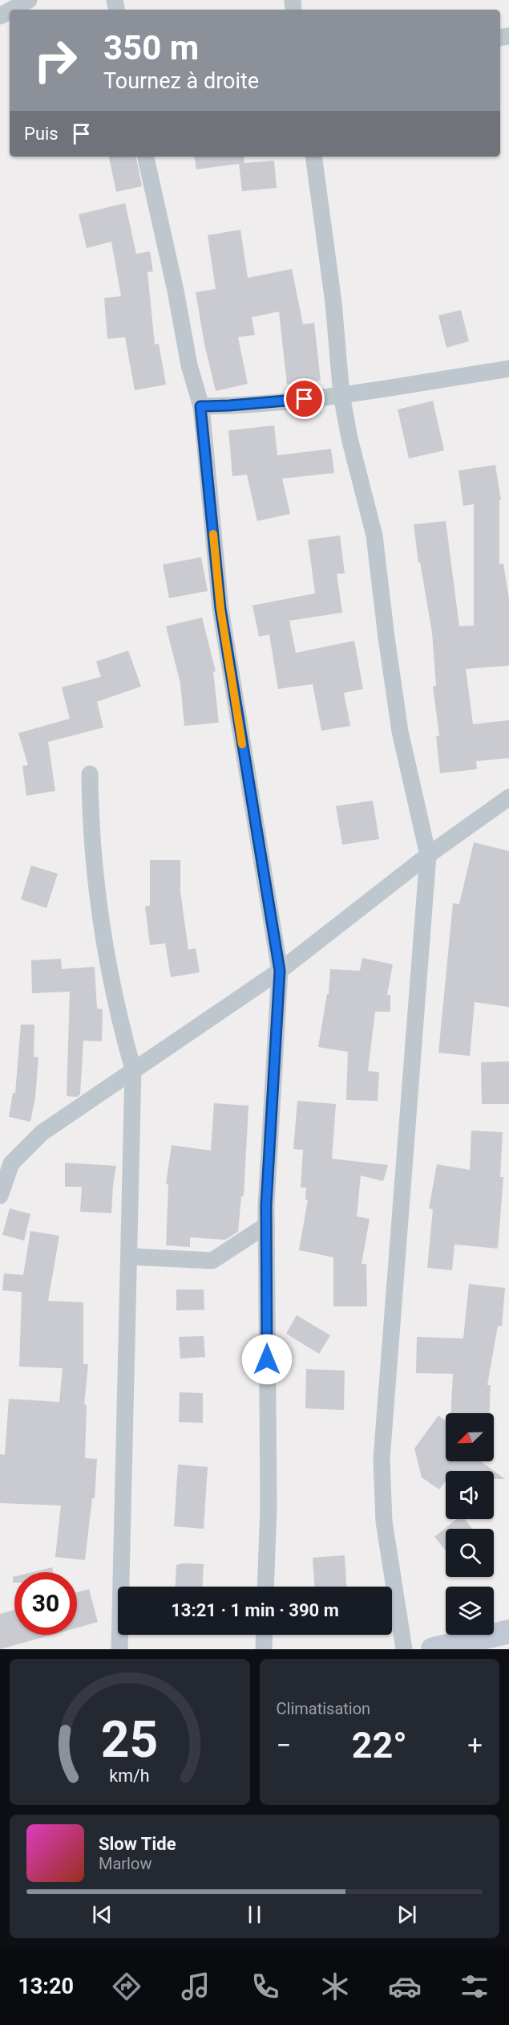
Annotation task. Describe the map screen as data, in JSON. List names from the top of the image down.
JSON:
{
  "north": "bottom left",
  "page": {
    "turn": ["350 m", "Tournez à droite"],
    "then": "Puis",
    "limit": "30",
    "trip": "13:21 · 1 min · 390 m",
    "tile": "Climatisation",
    "heat": ["−", "22°", "+"],
    "song": ["Slow Tide", "Marlow"],
    "tabs": "13:20",
    "gauge": ["25", "km/h"]
  }
}
